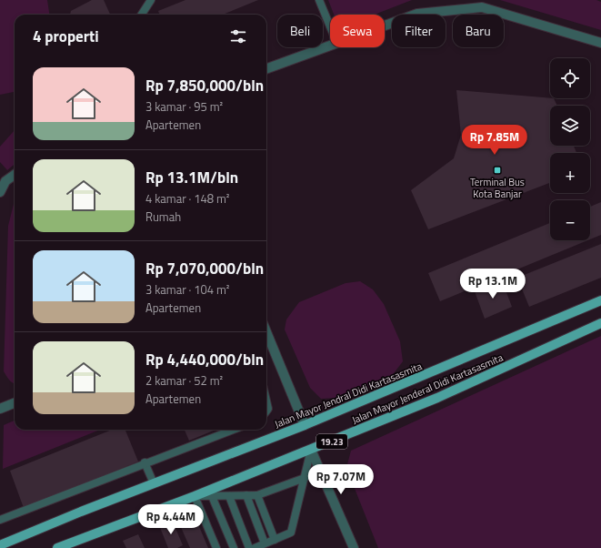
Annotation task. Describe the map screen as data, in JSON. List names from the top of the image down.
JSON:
{
  "streets": {
    "main road": ["Jalan Mayor Jenderal Didi Kartasasmita", "Jalan Mayor Jendral Didi Kartasasmita", "19.23"]
  },
  "places": {
    "transit": ["Terminal Bus Kota Banjar"]
  },
  "page": {
    "chip": [
      "Beli",
      "Sewa",
      "Filter",
      "Baru"
    ],
    "heading": "4 properti",
    "map_buttons": ["+", "−"],
    "list": [
      {
        "name": "Rp 7,850,000/bln",
        "note": "3 kamar · 95 m² · Apartemen"
      },
      {
        "name": "Rp 13.1M/bln",
        "note": "4 kamar · 148 m² · Rumah"
      },
      {
        "name": "Rp 7,070,000/bln",
        "note": "3 kamar · 104 m² · Apartemen"
      },
      {
        "name": "Rp 4,440,000/bln",
        "note": "2 kamar · 52 m² · Apartemen"
      }
    ],
    "price": [
      "Rp 7.85M",
      "Rp 13.1M",
      "Rp 7.07M",
      "Rp 4.44M"
    ]
  }
}
